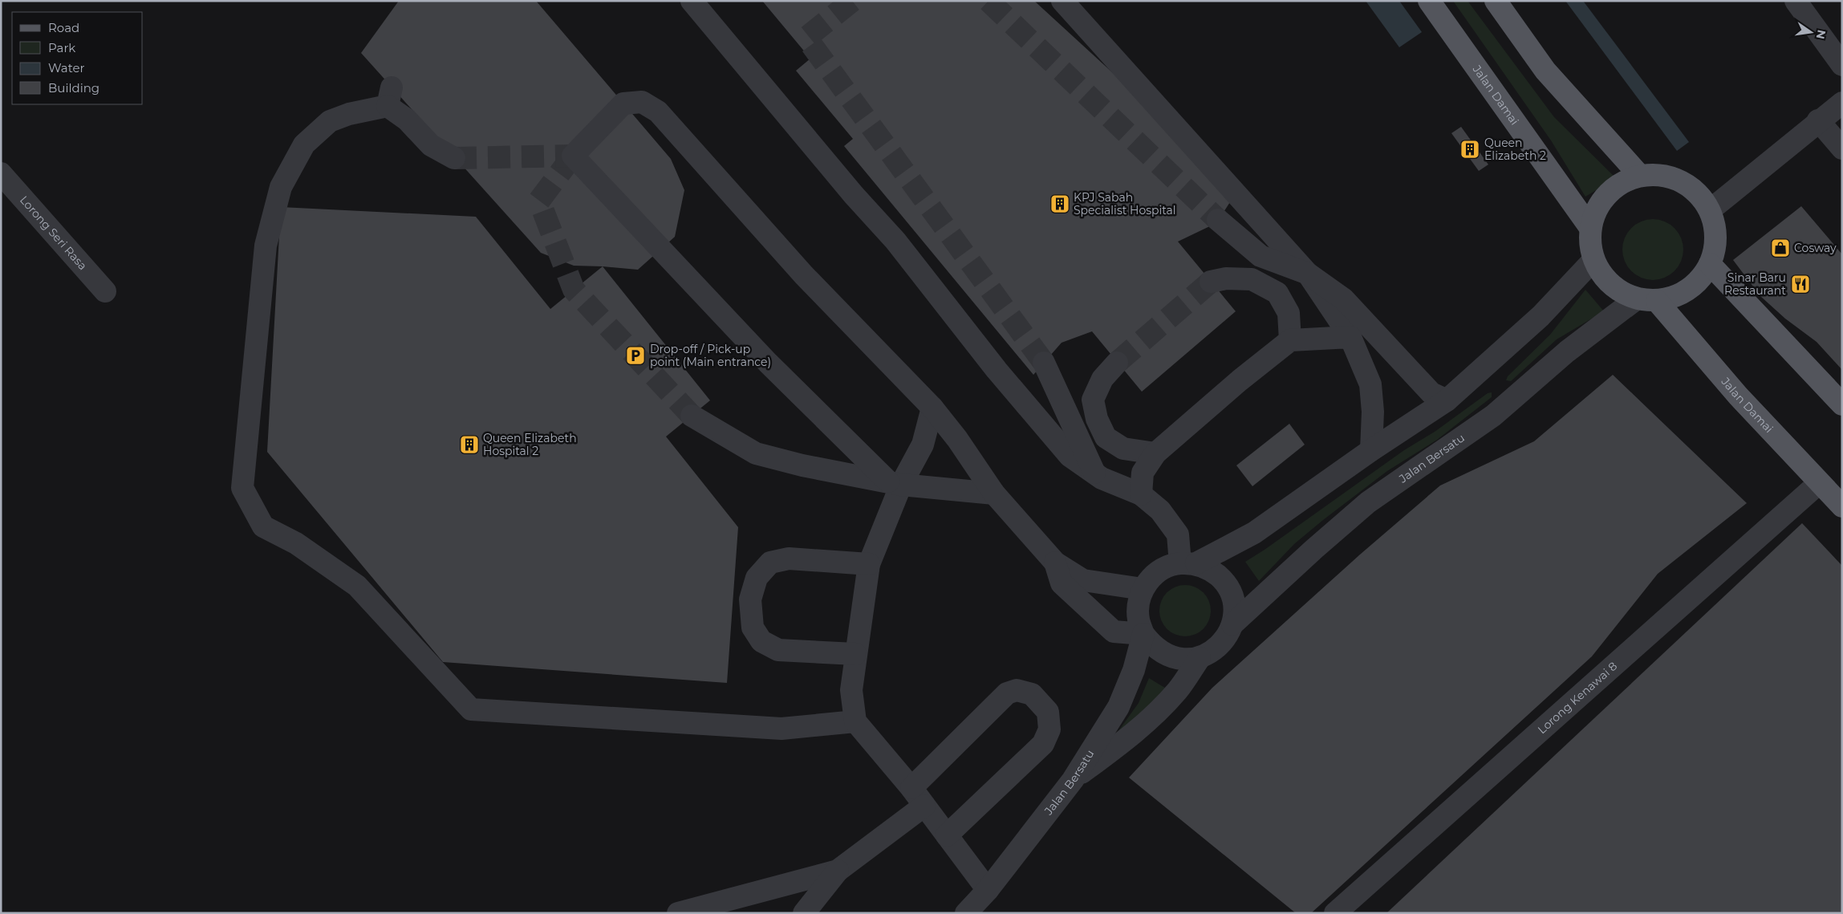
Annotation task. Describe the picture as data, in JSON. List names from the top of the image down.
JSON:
{
  "streets": {
    "main road": ["Jalan Damai"],
    "street": ["Lorong Seri Rasa", "Jalan Bersatu", "Lorong Kenawai 8"]
  },
  "crossings": [
    ["Jalan Damai", "Jalan Bersatu"],
    ["Jalan Damai", "Lorong Kenawai 8"]
  ],
  "places": {
    "building": ["Queen Elizabeth 2", "KPJ Sabah Specialist Hospital", "Queen Elizabeth Hospital 2"],
    "shop": ["Cosway"],
    "restaurant": ["Sinar Baru Restaurant"],
    "parking": ["Drop-off / Pick-up point (Main entrance)"]
  },
  "legend": [
    "Road",
    "Park",
    "Water",
    "Building"
  ],
  "north": "right"
}
